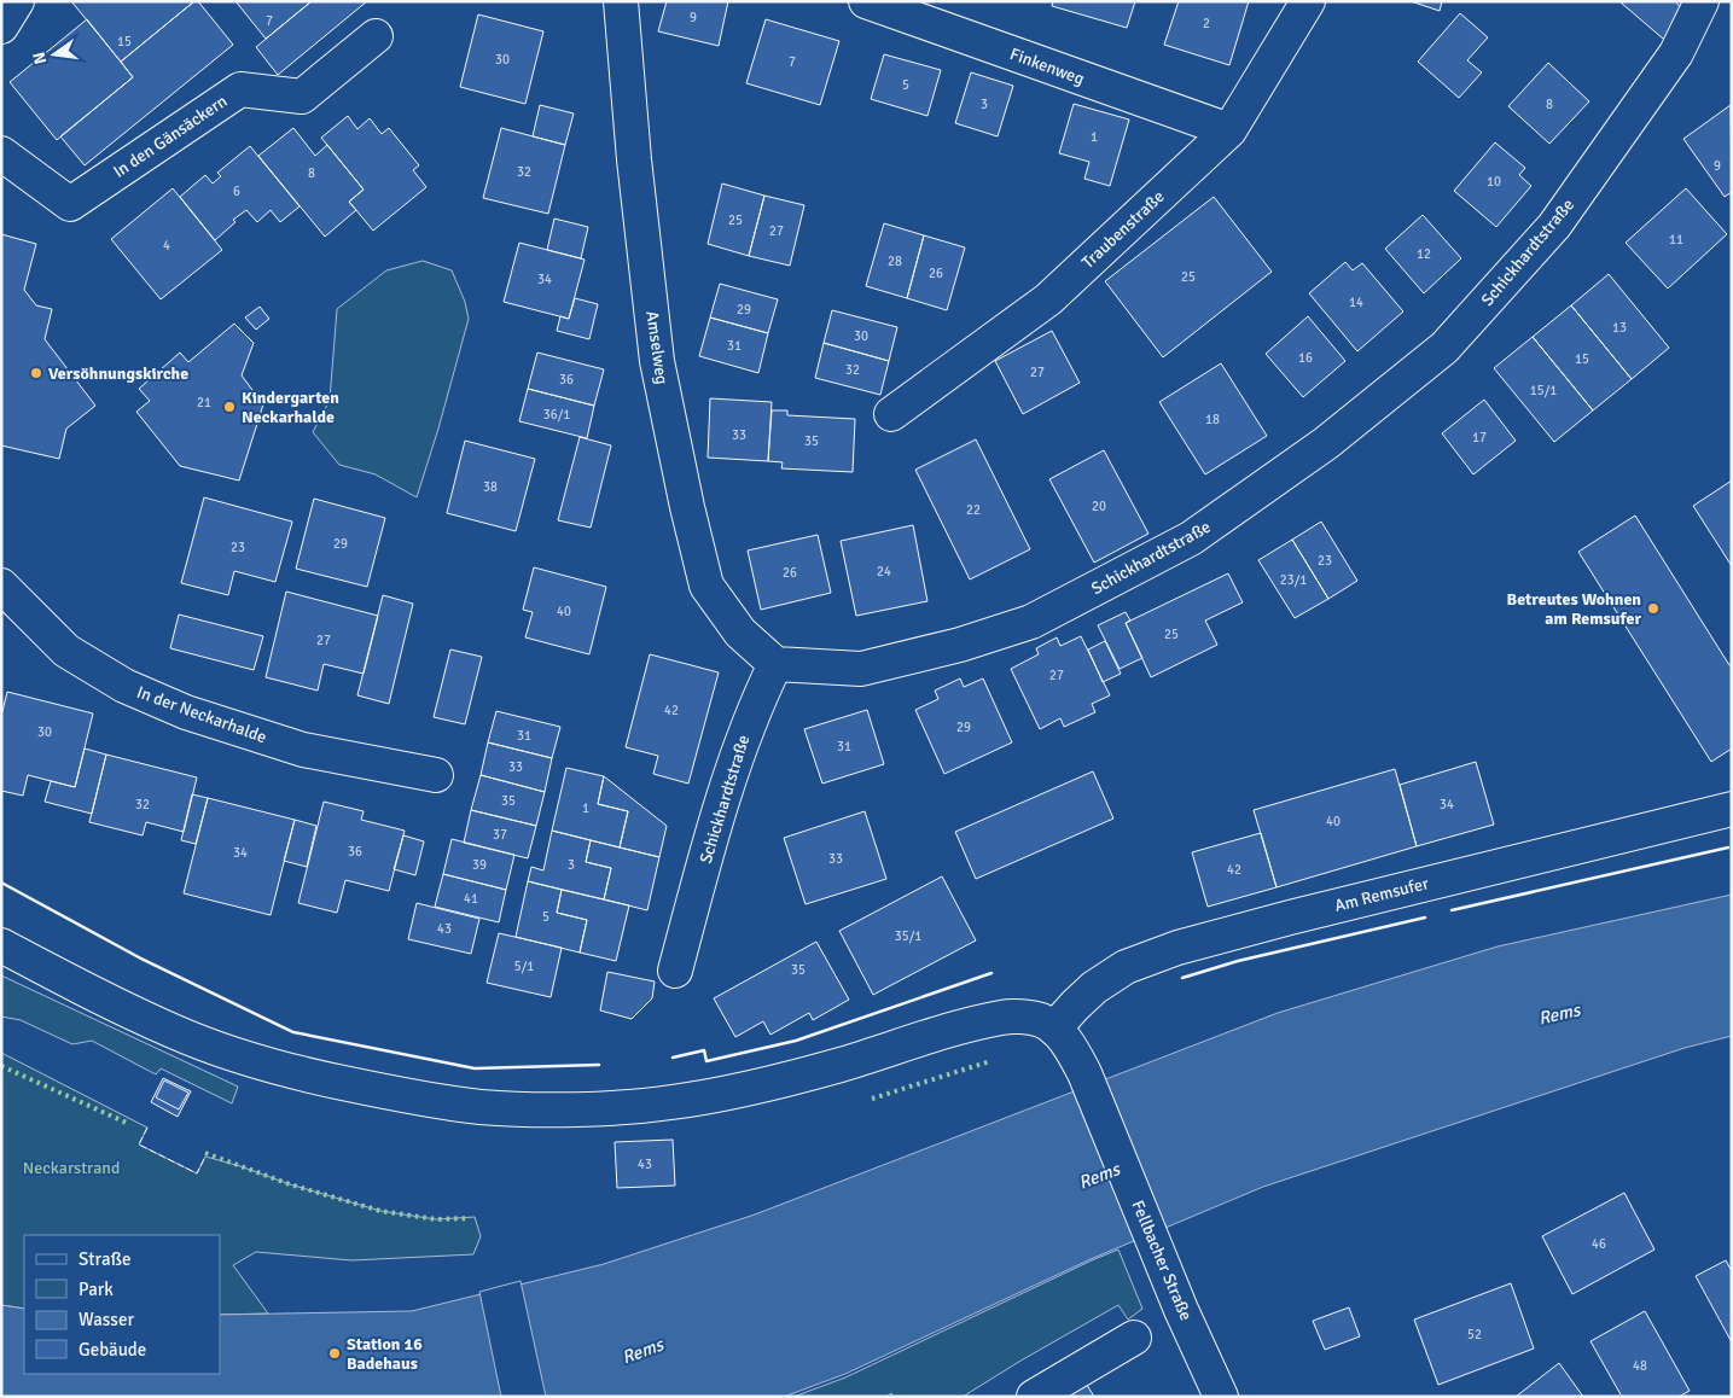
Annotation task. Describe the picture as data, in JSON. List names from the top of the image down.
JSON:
{
  "streets": {
    "street": [
      "Finkenweg",
      "In den Gänsäckern",
      "Traubenstraße",
      "Schickhardtstraße",
      "Amselweg",
      "In der Neckarhalde",
      "Am Remsufer",
      "Fellbacher Straße"
    ]
  },
  "crossings": [
    ["Finkenweg", "Traubenstraße"],
    ["Schickhardtstraße", "Amselweg"],
    ["Am Remsufer", "Fellbacher Straße"]
  ],
  "water": ["Rems"],
  "parks": ["Neckarstrand"],
  "places": [
    "Versöhnungskirche",
    "Kindergarten Neckarhalde",
    "Betreutes Wohnen am Remsufer",
    "Station 16 Badehaus"
  ],
  "house_numbers": [
    "9",
    "7",
    "2",
    "15",
    "30",
    "7",
    "5",
    "3",
    "8",
    "1",
    "9",
    "32",
    "8",
    "10",
    "6",
    "25",
    "27",
    "11",
    "4",
    "12",
    "28",
    "26",
    "25",
    "34",
    "14",
    "29",
    "13",
    "30",
    "31",
    "16",
    "15",
    "32",
    "27",
    "36",
    "15/1",
    "21",
    "36/1",
    "18",
    "33",
    "17",
    "35",
    "38",
    "20",
    "22",
    "29",
    "23",
    "23",
    "24",
    "26",
    "23/1",
    "40",
    "25",
    "27",
    "27",
    "42",
    "29",
    "30",
    "31",
    "31",
    "33",
    "35",
    "32",
    "34",
    "1",
    "40",
    "37",
    "36",
    "34",
    "33",
    "39",
    "3",
    "42",
    "41",
    "5",
    "43",
    "35/1",
    "5/1",
    "35",
    "43",
    "46",
    "52",
    "48"
  ],
  "legend": [
    "Straße",
    "Park",
    "Wasser",
    "Gebäude"
  ],
  "north": "left"
}
